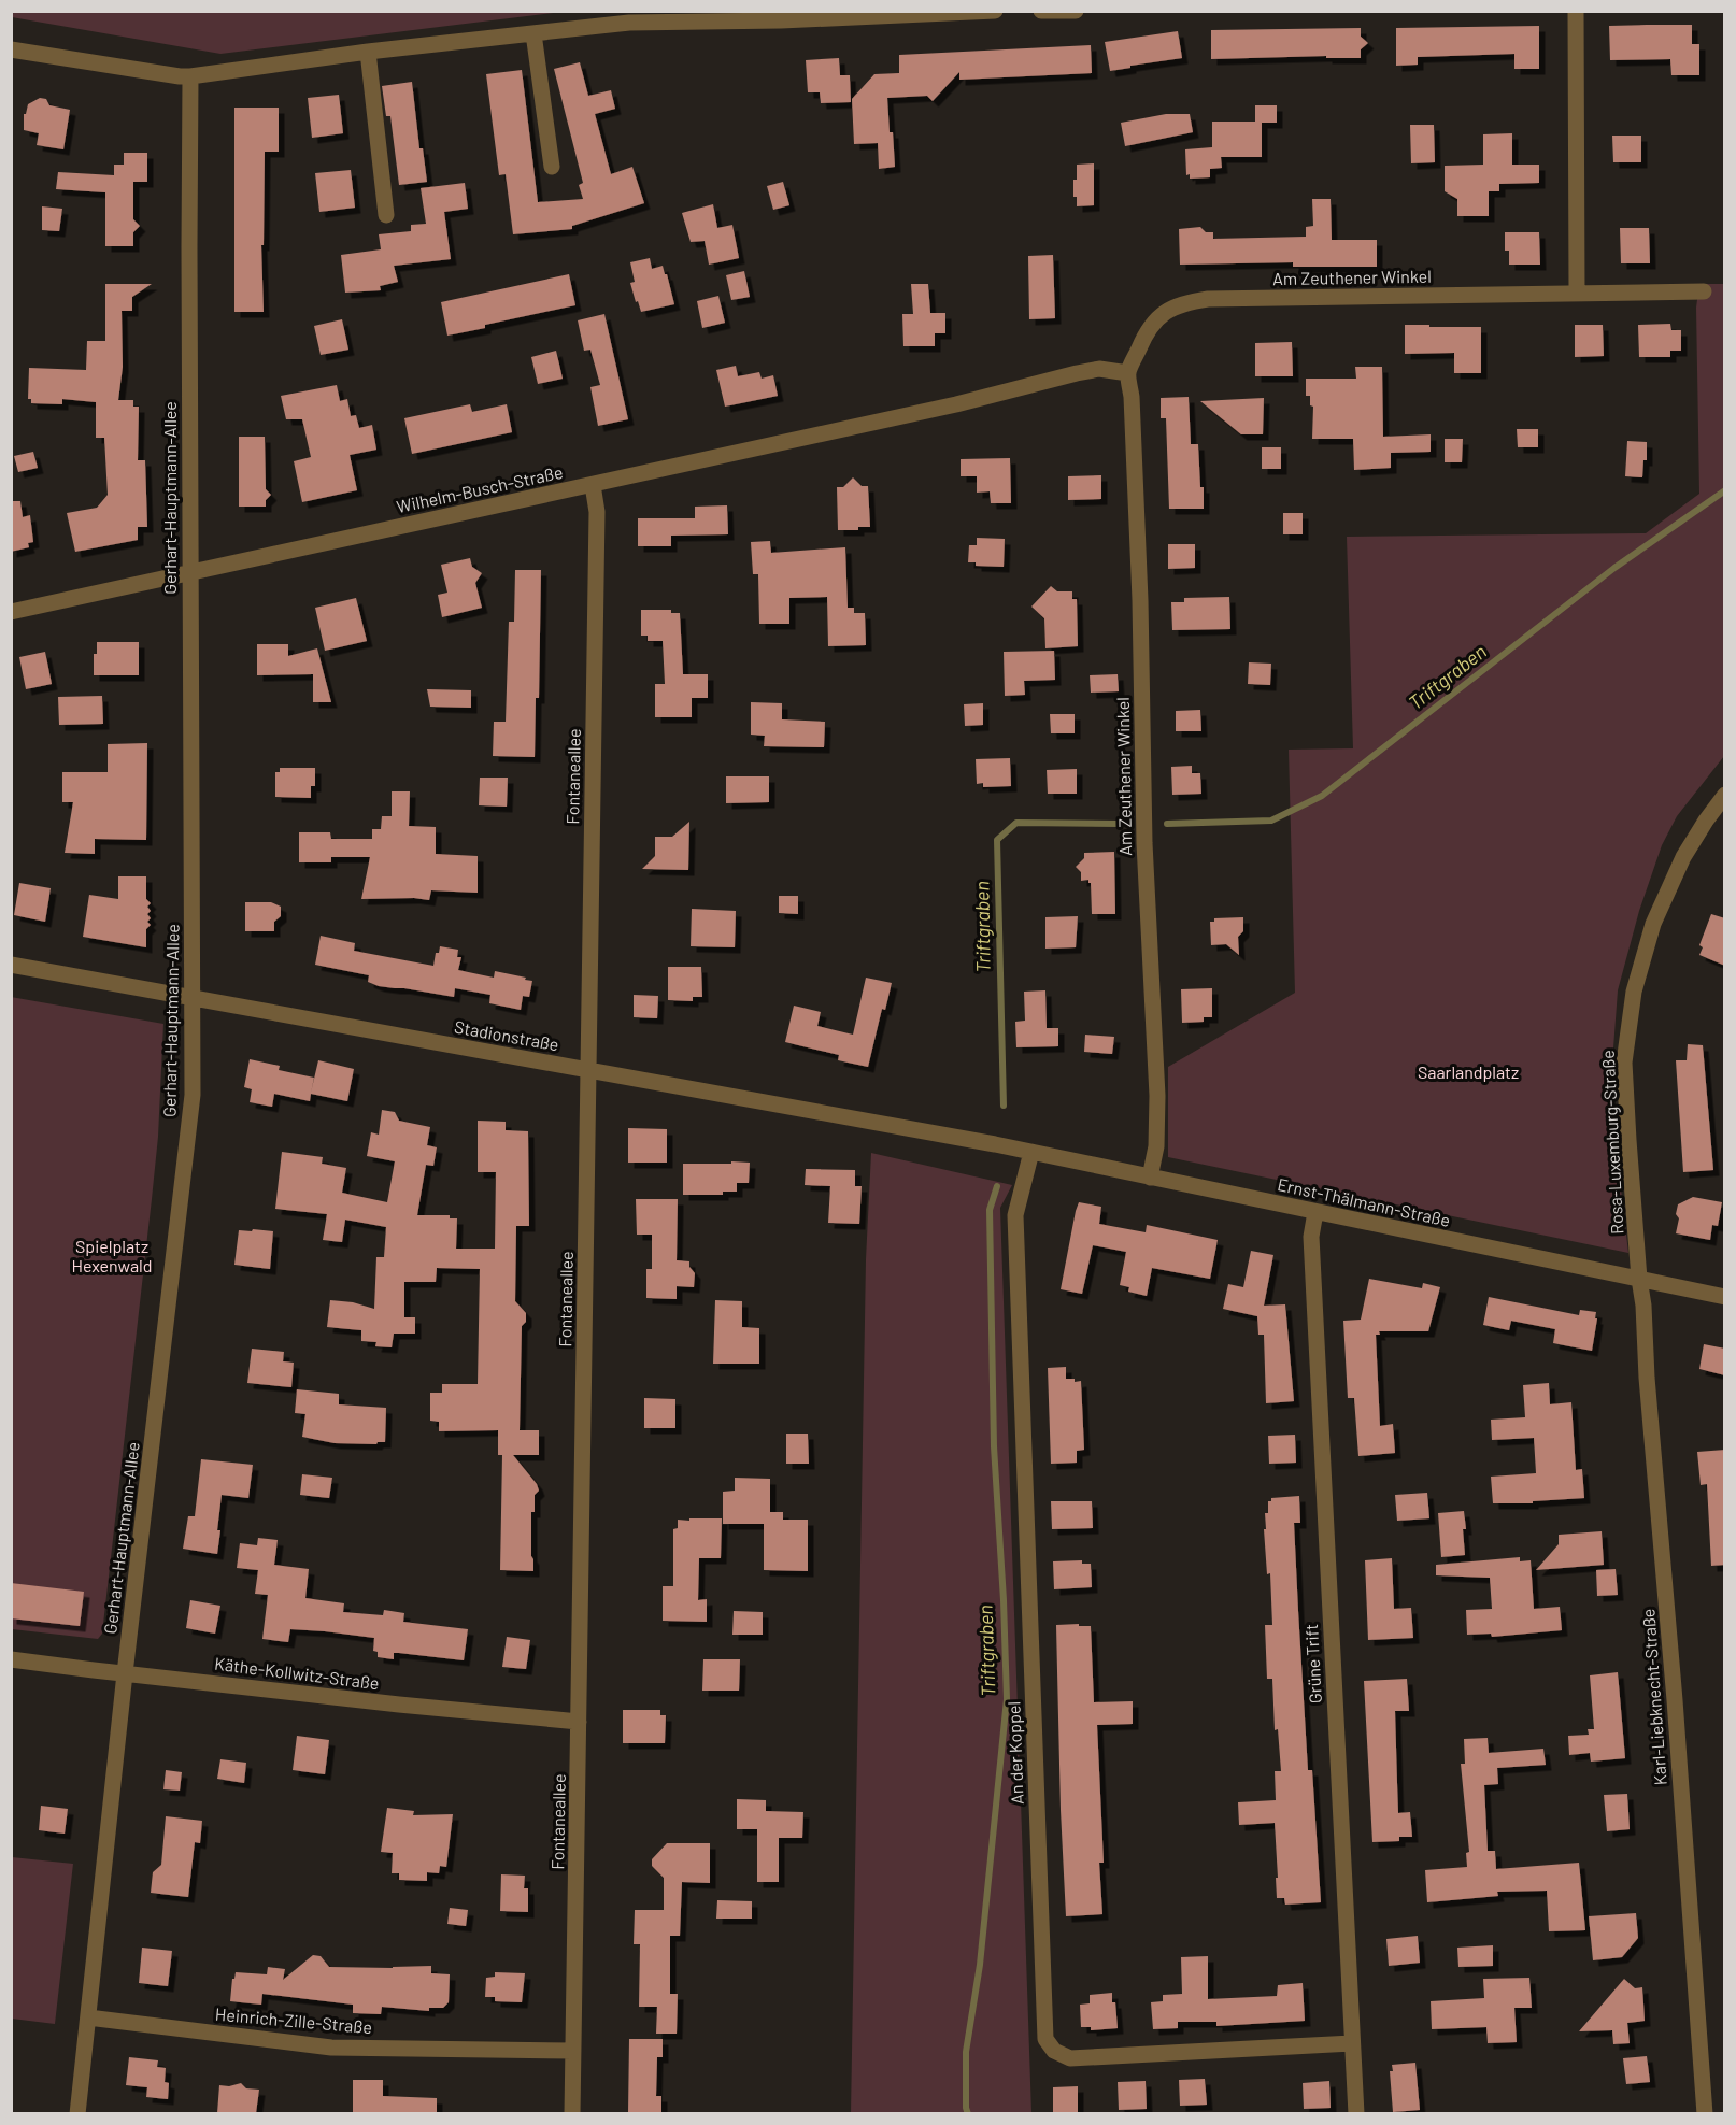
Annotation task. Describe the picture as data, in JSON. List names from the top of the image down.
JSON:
{
  "streets": {
    "street": [
      "Am Zeuthener Winkel",
      "Wilhelm-Busch-Straße",
      "Gerhart-Hauptmann-Allee",
      "Fontaneallee",
      "Stadionstraße",
      "Rosa-Luxemburg-Straße",
      "Ernst-Thälmann-Straße",
      "Grüne Trift",
      "Käthe-Kollwitz-Straße",
      "Karl-Liebknecht-Straße",
      "An der Koppel",
      "Heinrich-Zille-Straße"
    ]
  },
  "crossings": [
    ["Am Zeuthener Winkel", "Wilhelm-Busch-Straße"],
    ["Am Zeuthener Winkel", "Ernst-Thälmann-Straße"],
    ["Wilhelm-Busch-Straße", "Gerhart-Hauptmann-Allee"],
    ["Wilhelm-Busch-Straße", "Fontaneallee"],
    ["Gerhart-Hauptmann-Allee", "Stadionstraße"],
    ["Gerhart-Hauptmann-Allee", "Käthe-Kollwitz-Straße"],
    ["Gerhart-Hauptmann-Allee", "Heinrich-Zille-Straße"],
    ["Fontaneallee", "Stadionstraße"],
    ["Fontaneallee", "Käthe-Kollwitz-Straße"],
    ["Fontaneallee", "Heinrich-Zille-Straße"],
    ["Stadionstraße", "Ernst-Thälmann-Straße"],
    ["Rosa-Luxemburg-Straße", "Ernst-Thälmann-Straße"],
    ["Rosa-Luxemburg-Straße", "Karl-Liebknecht-Straße"],
    ["Ernst-Thälmann-Straße", "Grüne Trift"],
    ["Ernst-Thälmann-Straße", "Karl-Liebknecht-Straße"],
    ["Ernst-Thälmann-Straße", "An der Koppel"],
    ["Grüne Trift", "An der Koppel"]
  ],
  "water": ["Triftgraben"],
  "parks": ["Saarlandplatz", "Spielplatz Hexenwald"]
}
